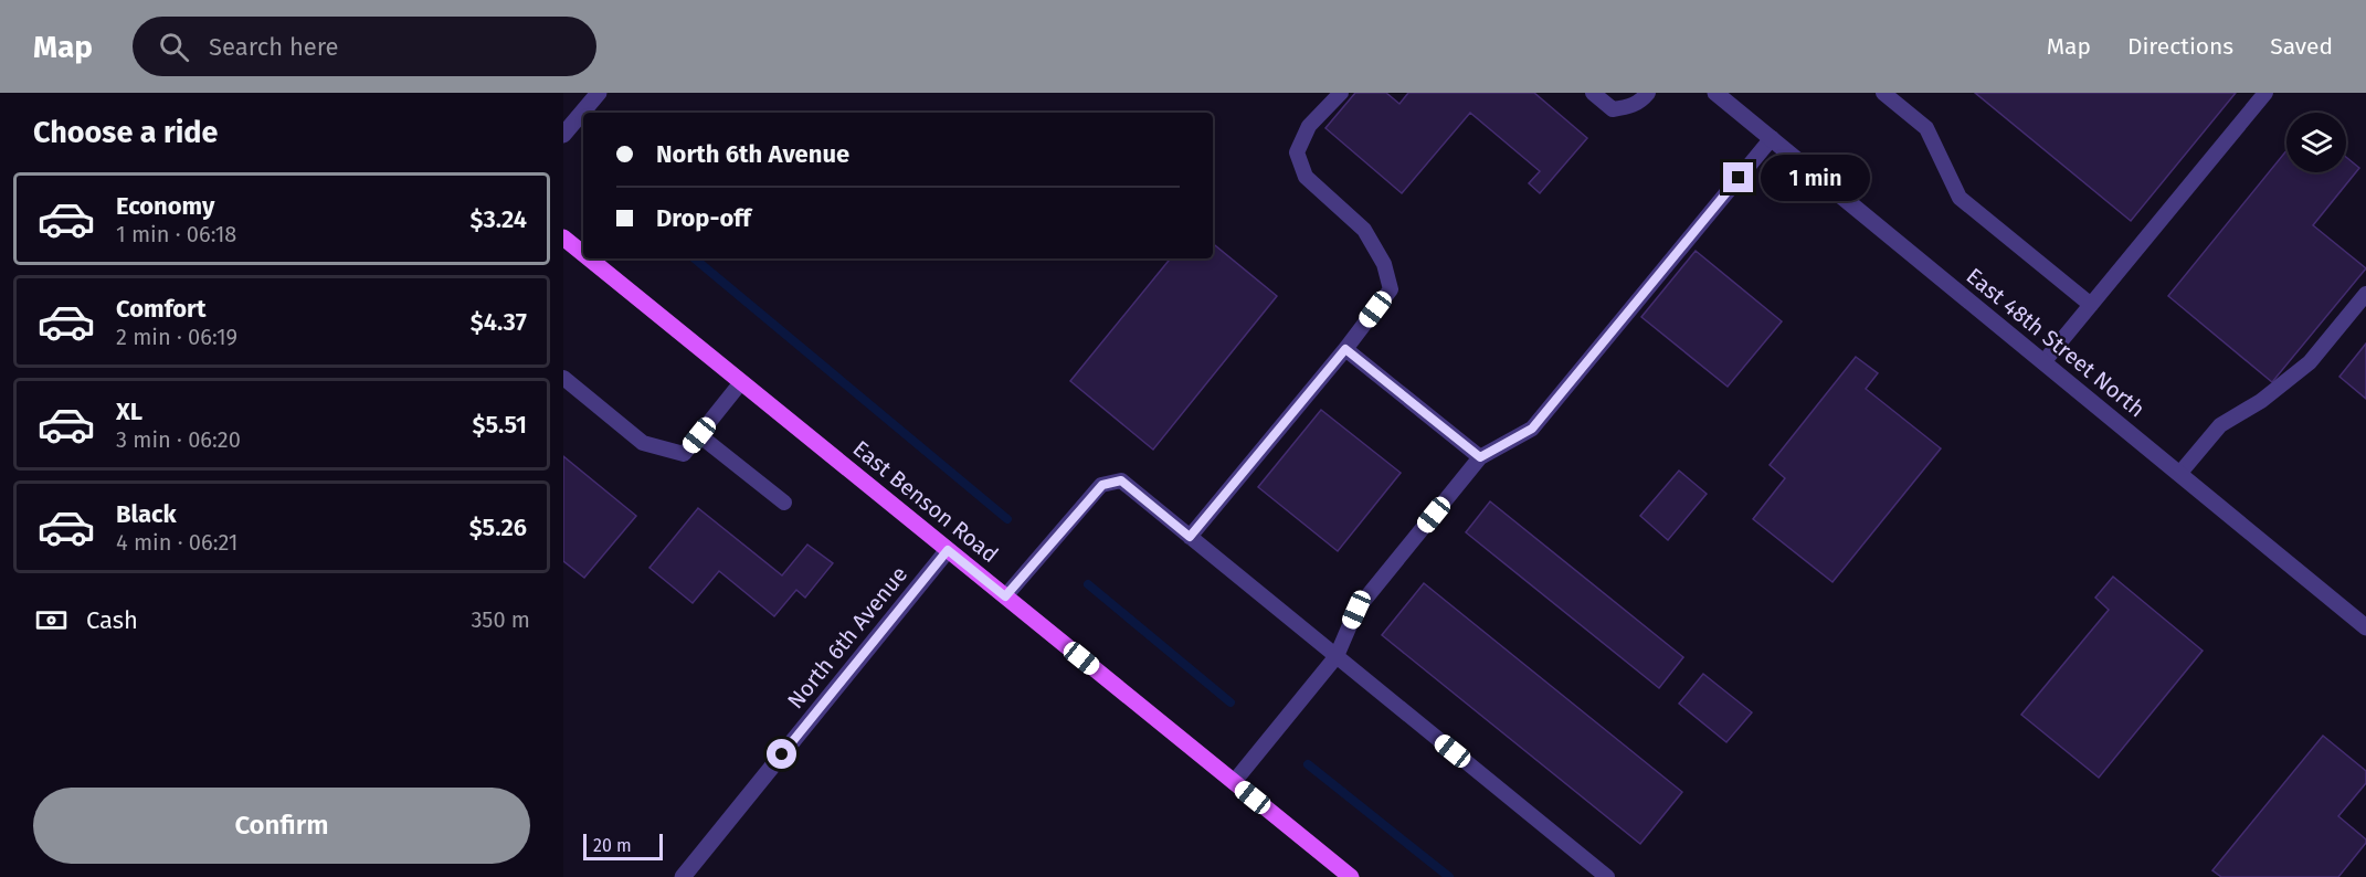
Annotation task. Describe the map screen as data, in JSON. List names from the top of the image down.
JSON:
{
  "streets": {
    "main road": ["East Benson Road"],
    "street": ["East 48th Street North", "North 6th Avenue"]
  },
  "crossings": [
    ["East Benson Road", "North 6th Avenue"]
  ],
  "scale_bar": "20 m",
  "page": {
    "header": "Map",
    "search": "Search here",
    "nav": ["Map", "Directions", "Saved"],
    "heading": "Choose a ride",
    "banner": ["North 6th Avenue", "Drop-off"],
    "bubble": "1 min",
    "list": [
      {
        "name": "Economy",
        "note": "1 min · 06:18",
        "value": "$3.24"
      },
      {
        "name": "Comfort",
        "note": "2 min · 06:19",
        "value": "$4.37"
      },
      {
        "name": "XL",
        "note": "3 min · 06:20",
        "value": "$5.51"
      },
      {
        "name": "Black",
        "note": "4 min · 06:21",
        "value": "$5.26"
      }
    ],
    "pay": ["Cash", "350 m"],
    "buttons": "Confirm",
    "scale": "20 m"
  }
}
